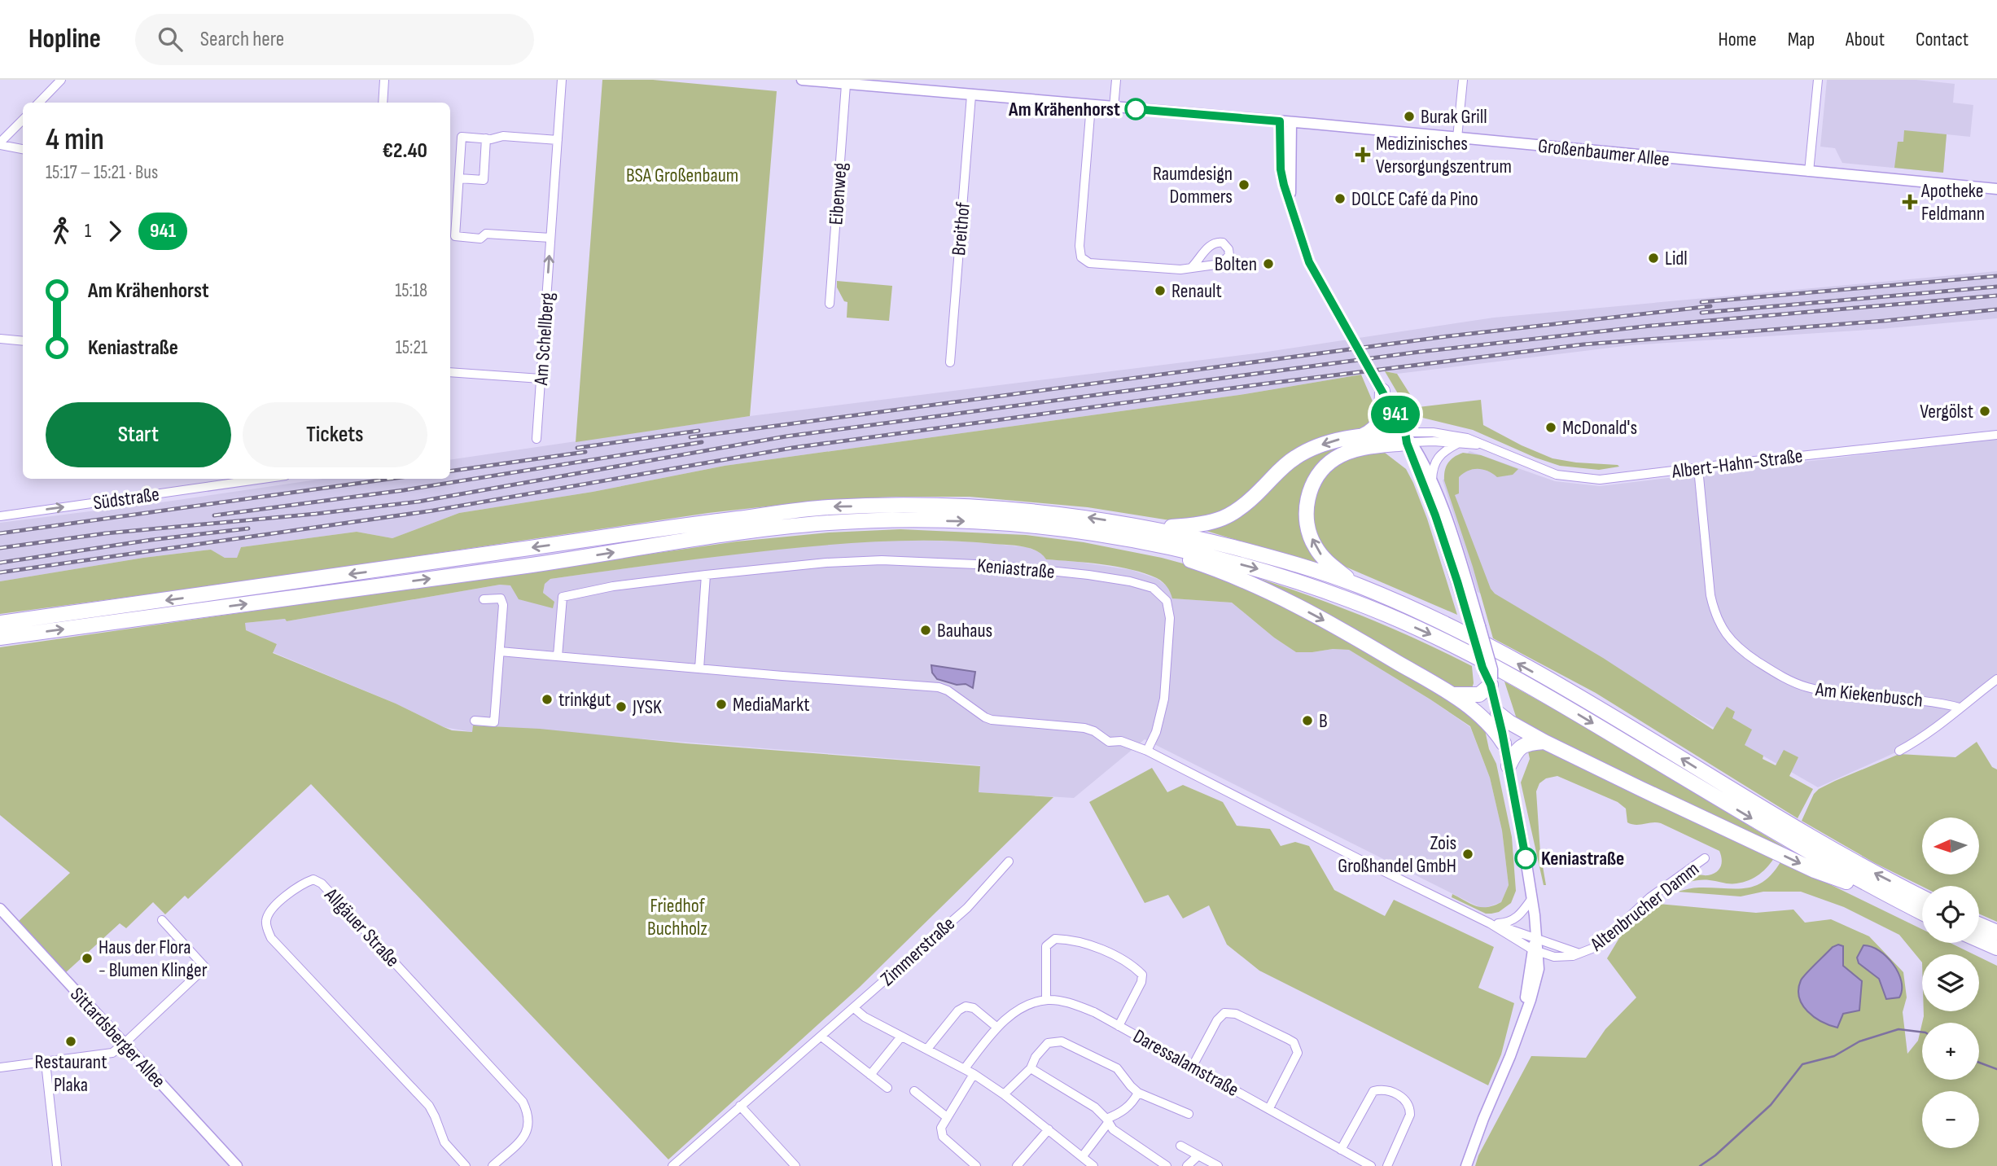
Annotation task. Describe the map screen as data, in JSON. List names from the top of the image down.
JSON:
{
  "streets": {
    "main road": ["Großenbaumer Allee", "Sittardsberger Allee"],
    "street": [
      "Eibenweg",
      "Breithof",
      "Am Schellberg",
      "Albert-Hahn-Straße",
      "Südstraße",
      "Keniastraße",
      "Am Kiekenbusch",
      "Altenbrucher Damm",
      "Allgäuer Straße",
      "Zimmerstraße",
      "Daressalamstraße"
    ]
  },
  "crossings": [
    ["Großenbaumer Allee", "Eibenweg"],
    ["Großenbaumer Allee", "Breithof"],
    ["Albert-Hahn-Straße", "Am Kiekenbusch"]
  ],
  "one_way": ["Am Schellberg", "Südstraße"],
  "parks": ["BSA Großenbaum", "Friedhof Buchholz"],
  "places": {
    "other": [
      "Am Krähenhorst",
      "Burak Grill",
      "Raumdesign Dommers",
      "DOLCE Café da Pino",
      "Lidl",
      "Bolten",
      "Renault",
      "Vergölst",
      "McDonald's",
      "Bauhaus",
      "trinkgut",
      "MediaMarkt",
      "JYSK",
      "B",
      "Zois Großhandel GmbH",
      "Keniastraße",
      "Haus der Flora - Blumen Klinger",
      "Restaurant Plaka"
    ],
    "health": ["Medizinisches Versorgungszentrum", "Apotheke Feldmann"]
  },
  "lines": ["bus line 941"],
  "north": "left",
  "page": {
    "header": "Hopline",
    "search": "Search here",
    "nav": [
      "Home",
      "Map",
      "About",
      "Contact"
    ],
    "on_map": "941",
    "heading": ["4 min", "15:17 – 15:21 · Bus", "€2.40"],
    "legs": ["1", "941"],
    "list": [
      {
        "name": "Am Krähenhorst",
        "value": "15:18"
      },
      {
        "name": "Keniastraße",
        "value": "15:21"
      }
    ],
    "buttons": ["Start", "Tickets"],
    "map_buttons": ["+", "−"]
  }
}
